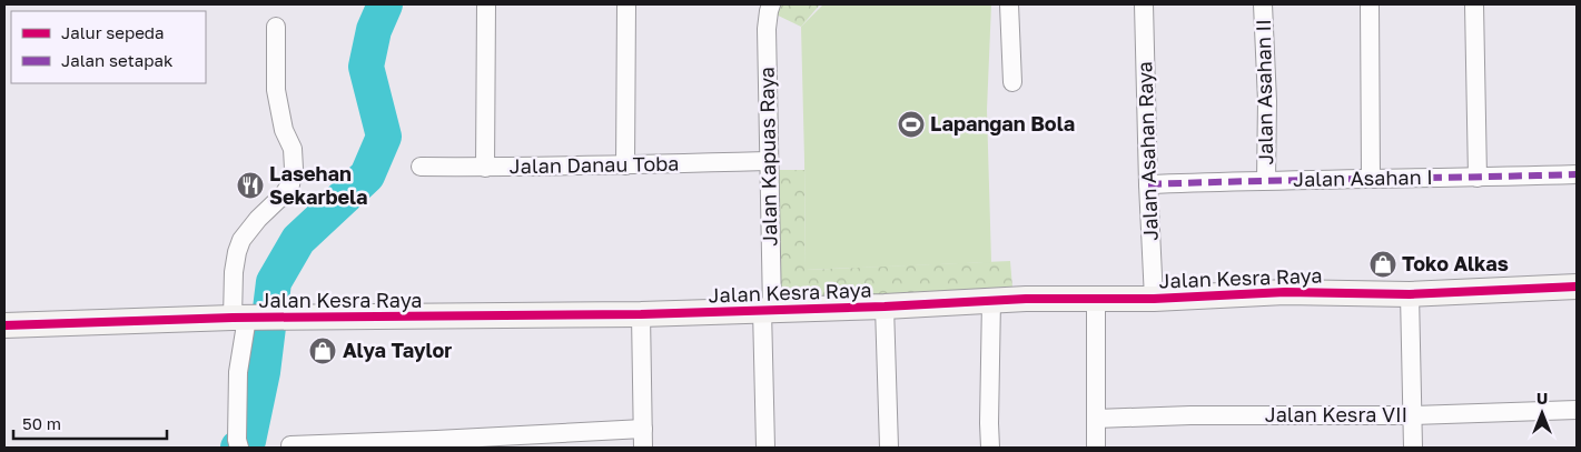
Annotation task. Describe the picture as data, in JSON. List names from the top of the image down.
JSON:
{
  "streets": {
    "street": [
      "Jalan Asahan II",
      "Jalan Asahan Raya",
      "Jalan Kapuas Raya",
      "Jalan Danau Toba",
      "Jalan Asahan I",
      "Jalan Kesra Raya",
      "Jalan Kesra VII"
    ]
  },
  "crossings": [
    ["Jalan Asahan II", "Jalan Asahan I"],
    ["Jalan Asahan Raya", "Jalan Asahan I"],
    ["Jalan Asahan Raya", "Jalan Kesra Raya"],
    ["Jalan Kapuas Raya", "Jalan Danau Toba"],
    ["Jalan Kapuas Raya", "Jalan Kesra Raya"]
  ],
  "places": {
    "sports": ["Lapangan Bola"],
    "restaurant": ["Lasehan Sekarbela"],
    "shop": ["Toko Alkas", "Alya Taylor"]
  },
  "legend": ["Jalur sepeda", "Jalan setapak"],
  "scale_bar": "50 m",
  "north": "top"
}
